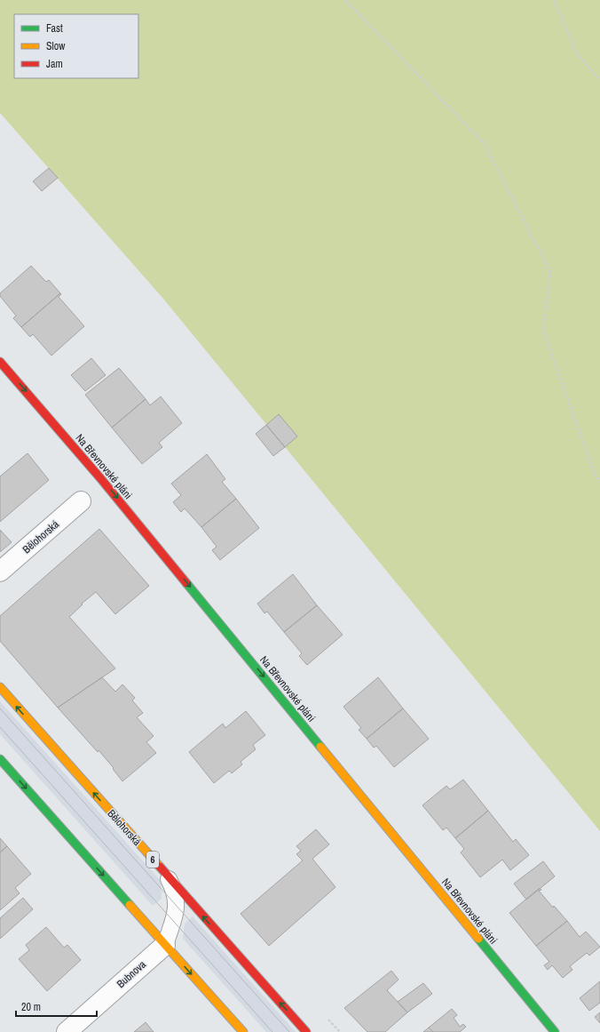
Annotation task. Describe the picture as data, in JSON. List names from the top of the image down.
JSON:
{
  "streets": {
    "street": [
      "Na Břevnovské pláni",
      "Bělohorská",
      "6",
      "Bubnova"
    ]
  },
  "one_way": ["Na Břevnovské pláni"],
  "legend": ["Fast", "Slow", "Jam"],
  "scale_bar": "20 m"
}
